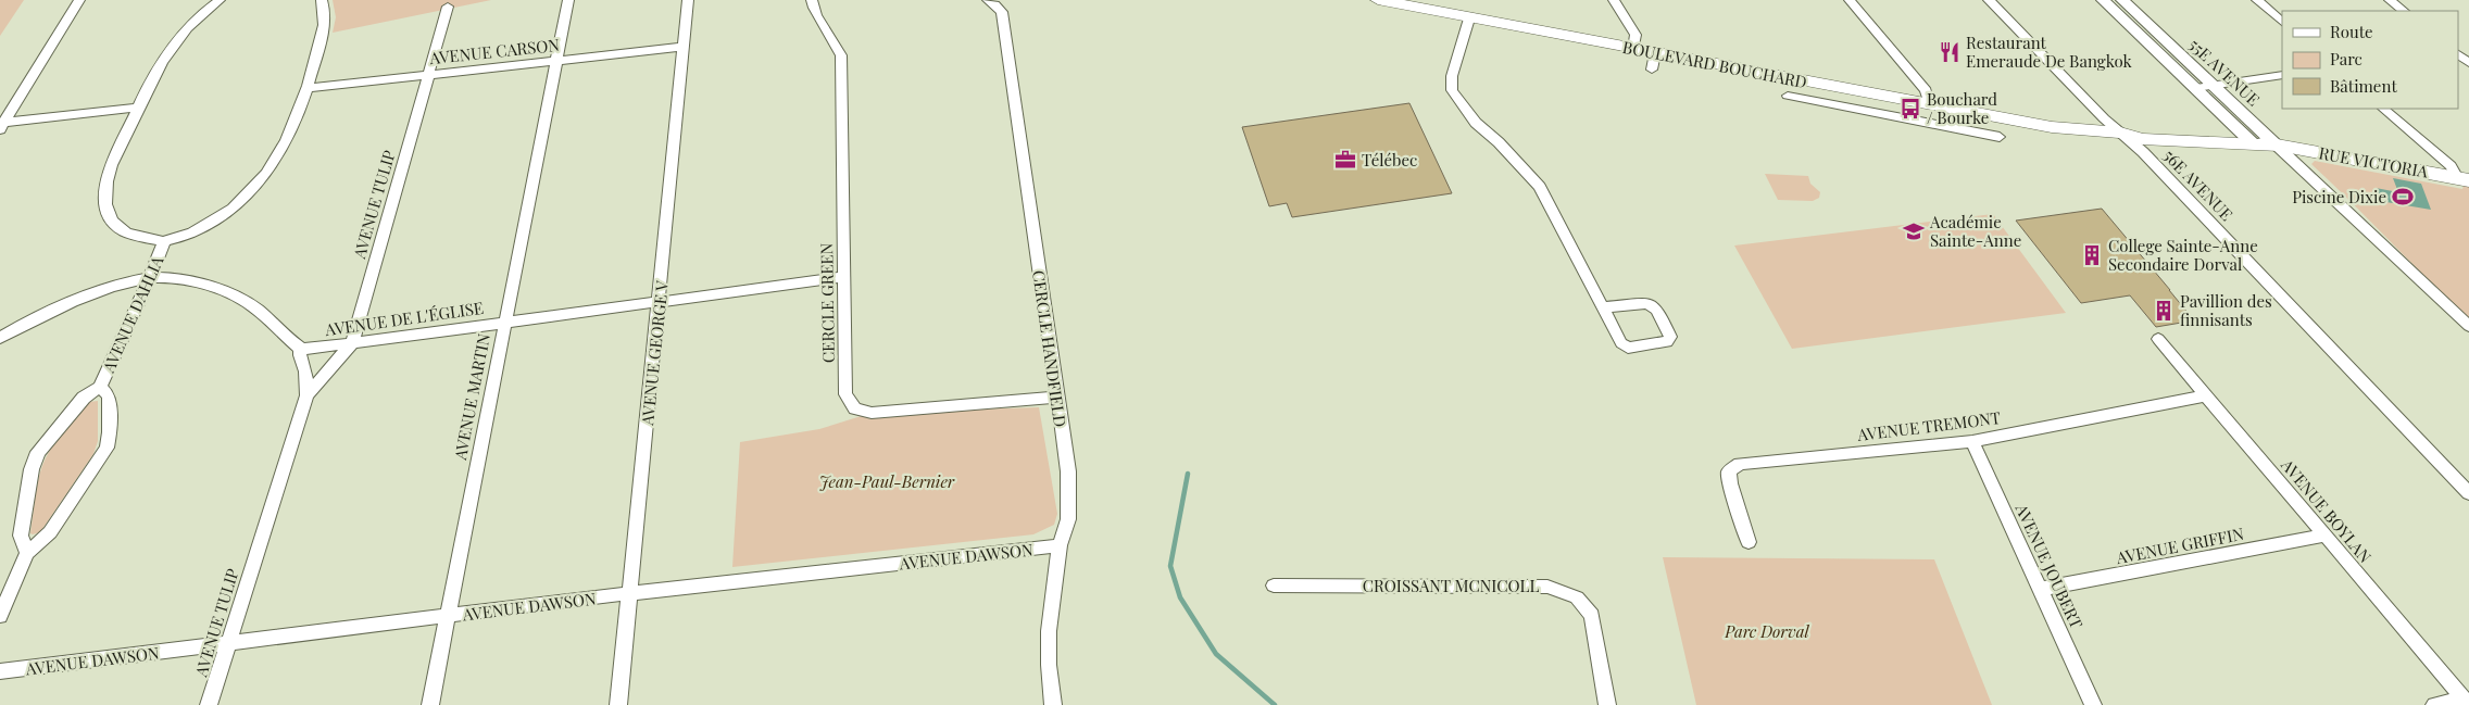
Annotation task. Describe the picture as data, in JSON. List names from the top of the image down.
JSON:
{
  "streets": {
    "main road": ["BOULEVARD BOUCHARD", "RUE VICTORIA"],
    "street": [
      "AVENUE CARSON",
      "55E AVENUE",
      "56E AVENUE",
      "AVENUE TULIP",
      "CERCLE GREEN",
      "AVENUE DAHLIA",
      "AVENUE DE L'ÉGLISE",
      "CERCLE HANDFIELD",
      "AVENUE GEORGE V",
      "AVENUE MARTIN",
      "AVENUE TREMONT",
      "AVENUE BOYLAN",
      "AVENUE GRIFFIN",
      "AVENUE DAWSON",
      "AVENUE JOUBERT",
      "CROISSANT MCNICOLL"
    ]
  },
  "crossings": [
    ["AVENUE CARSON", "AVENUE TULIP"],
    ["AVENUE CARSON", "AVENUE GEORGE V"],
    ["AVENUE CARSON", "AVENUE MARTIN"],
    ["BOULEVARD BOUCHARD", "RUE VICTORIA"],
    ["55E AVENUE", "RUE VICTORIA"],
    ["RUE VICTORIA", "56E AVENUE"],
    ["AVENUE TULIP", "AVENUE DE L'ÉGLISE"],
    ["AVENUE TULIP", "AVENUE DAWSON"],
    ["CERCLE GREEN", "AVENUE DE L'ÉGLISE"],
    ["CERCLE GREEN", "CERCLE HANDFIELD"],
    ["AVENUE DE L'ÉGLISE", "AVENUE GEORGE V"],
    ["AVENUE DE L'ÉGLISE", "AVENUE MARTIN"],
    ["CERCLE HANDFIELD", "AVENUE DAWSON"],
    ["AVENUE GEORGE V", "AVENUE DAWSON"],
    ["AVENUE MARTIN", "AVENUE DAWSON"],
    ["AVENUE TREMONT", "AVENUE BOYLAN"],
    ["AVENUE TREMONT", "AVENUE JOUBERT"],
    ["AVENUE BOYLAN", "AVENUE GRIFFIN"],
    ["AVENUE GRIFFIN", "AVENUE JOUBERT"]
  ],
  "parks": ["Jean-Paul-Bernier", "Parc Dorval"],
  "places": {
    "restaurant": ["Restaurant Emeraude De Bangkok"],
    "bus stop": ["Bouchard / Bourke"],
    "office": ["Télébec"],
    "sports": ["Piscine Dixie"],
    "school or university": ["Académie Sainte-Anne"],
    "building": ["College Sainte-Anne Secondaire Dorval", "Pavillion des finnisants"]
  },
  "legend": ["Route", "Parc", "Bâtiment"]
}
